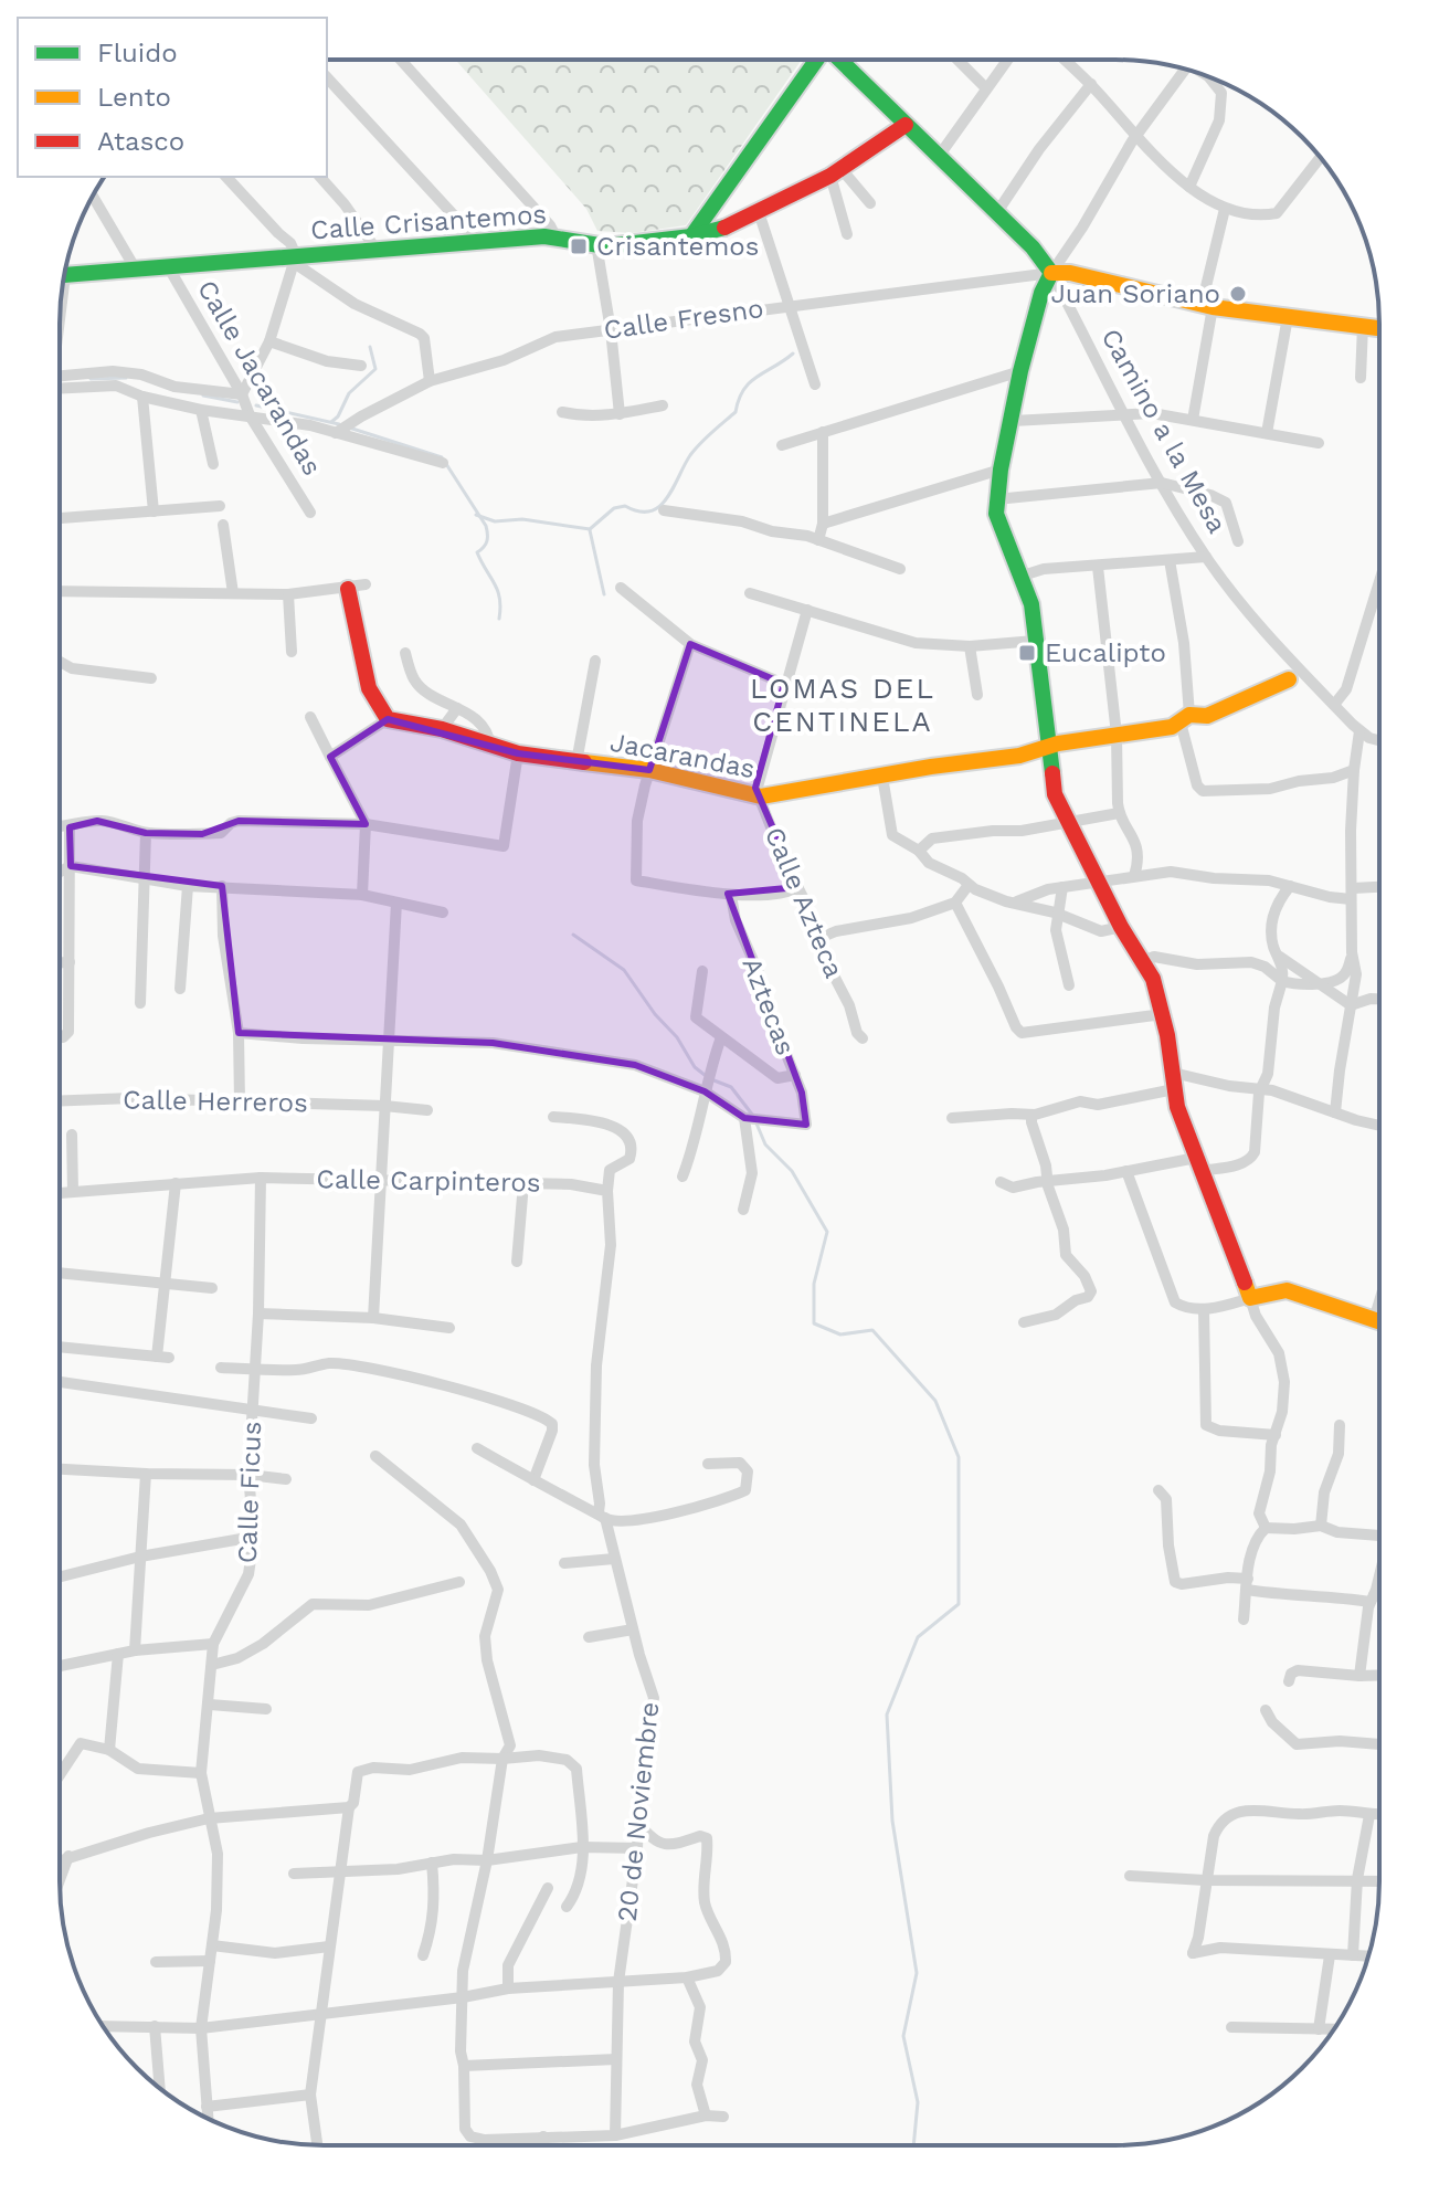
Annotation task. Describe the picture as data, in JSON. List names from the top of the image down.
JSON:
{
  "streets": {
    "street": [
      "Calle Crisantemos",
      "Calle Fresno",
      "Calle Jacarandas",
      "Camino a la Mesa",
      "Jacarandas",
      "Calle Azteca",
      "Aztecas",
      "Calle Herreros",
      "Calle Carpinteros",
      "Calle Ficus",
      "20 de Noviembre"
    ]
  },
  "crossings": [
    ["Calle Crisantemos", "Calle Jacarandas"],
    ["Calle Crisantemos", "Camino a la Mesa"],
    ["Calle Fresno", "Camino a la Mesa"],
    ["Jacarandas", "Calle Azteca"],
    ["Calle Carpinteros", "Calle Ficus"],
    ["Calle Carpinteros", "20 de Noviembre"]
  ],
  "districts": ["LOMAS DEL CENTINELA"],
  "places": {
    "transit": ["Crisantemos", "Eucalipto"],
    "other": ["Juan Soriano"]
  },
  "legend": ["Fluido", "Lento", "Atasco"]
}
